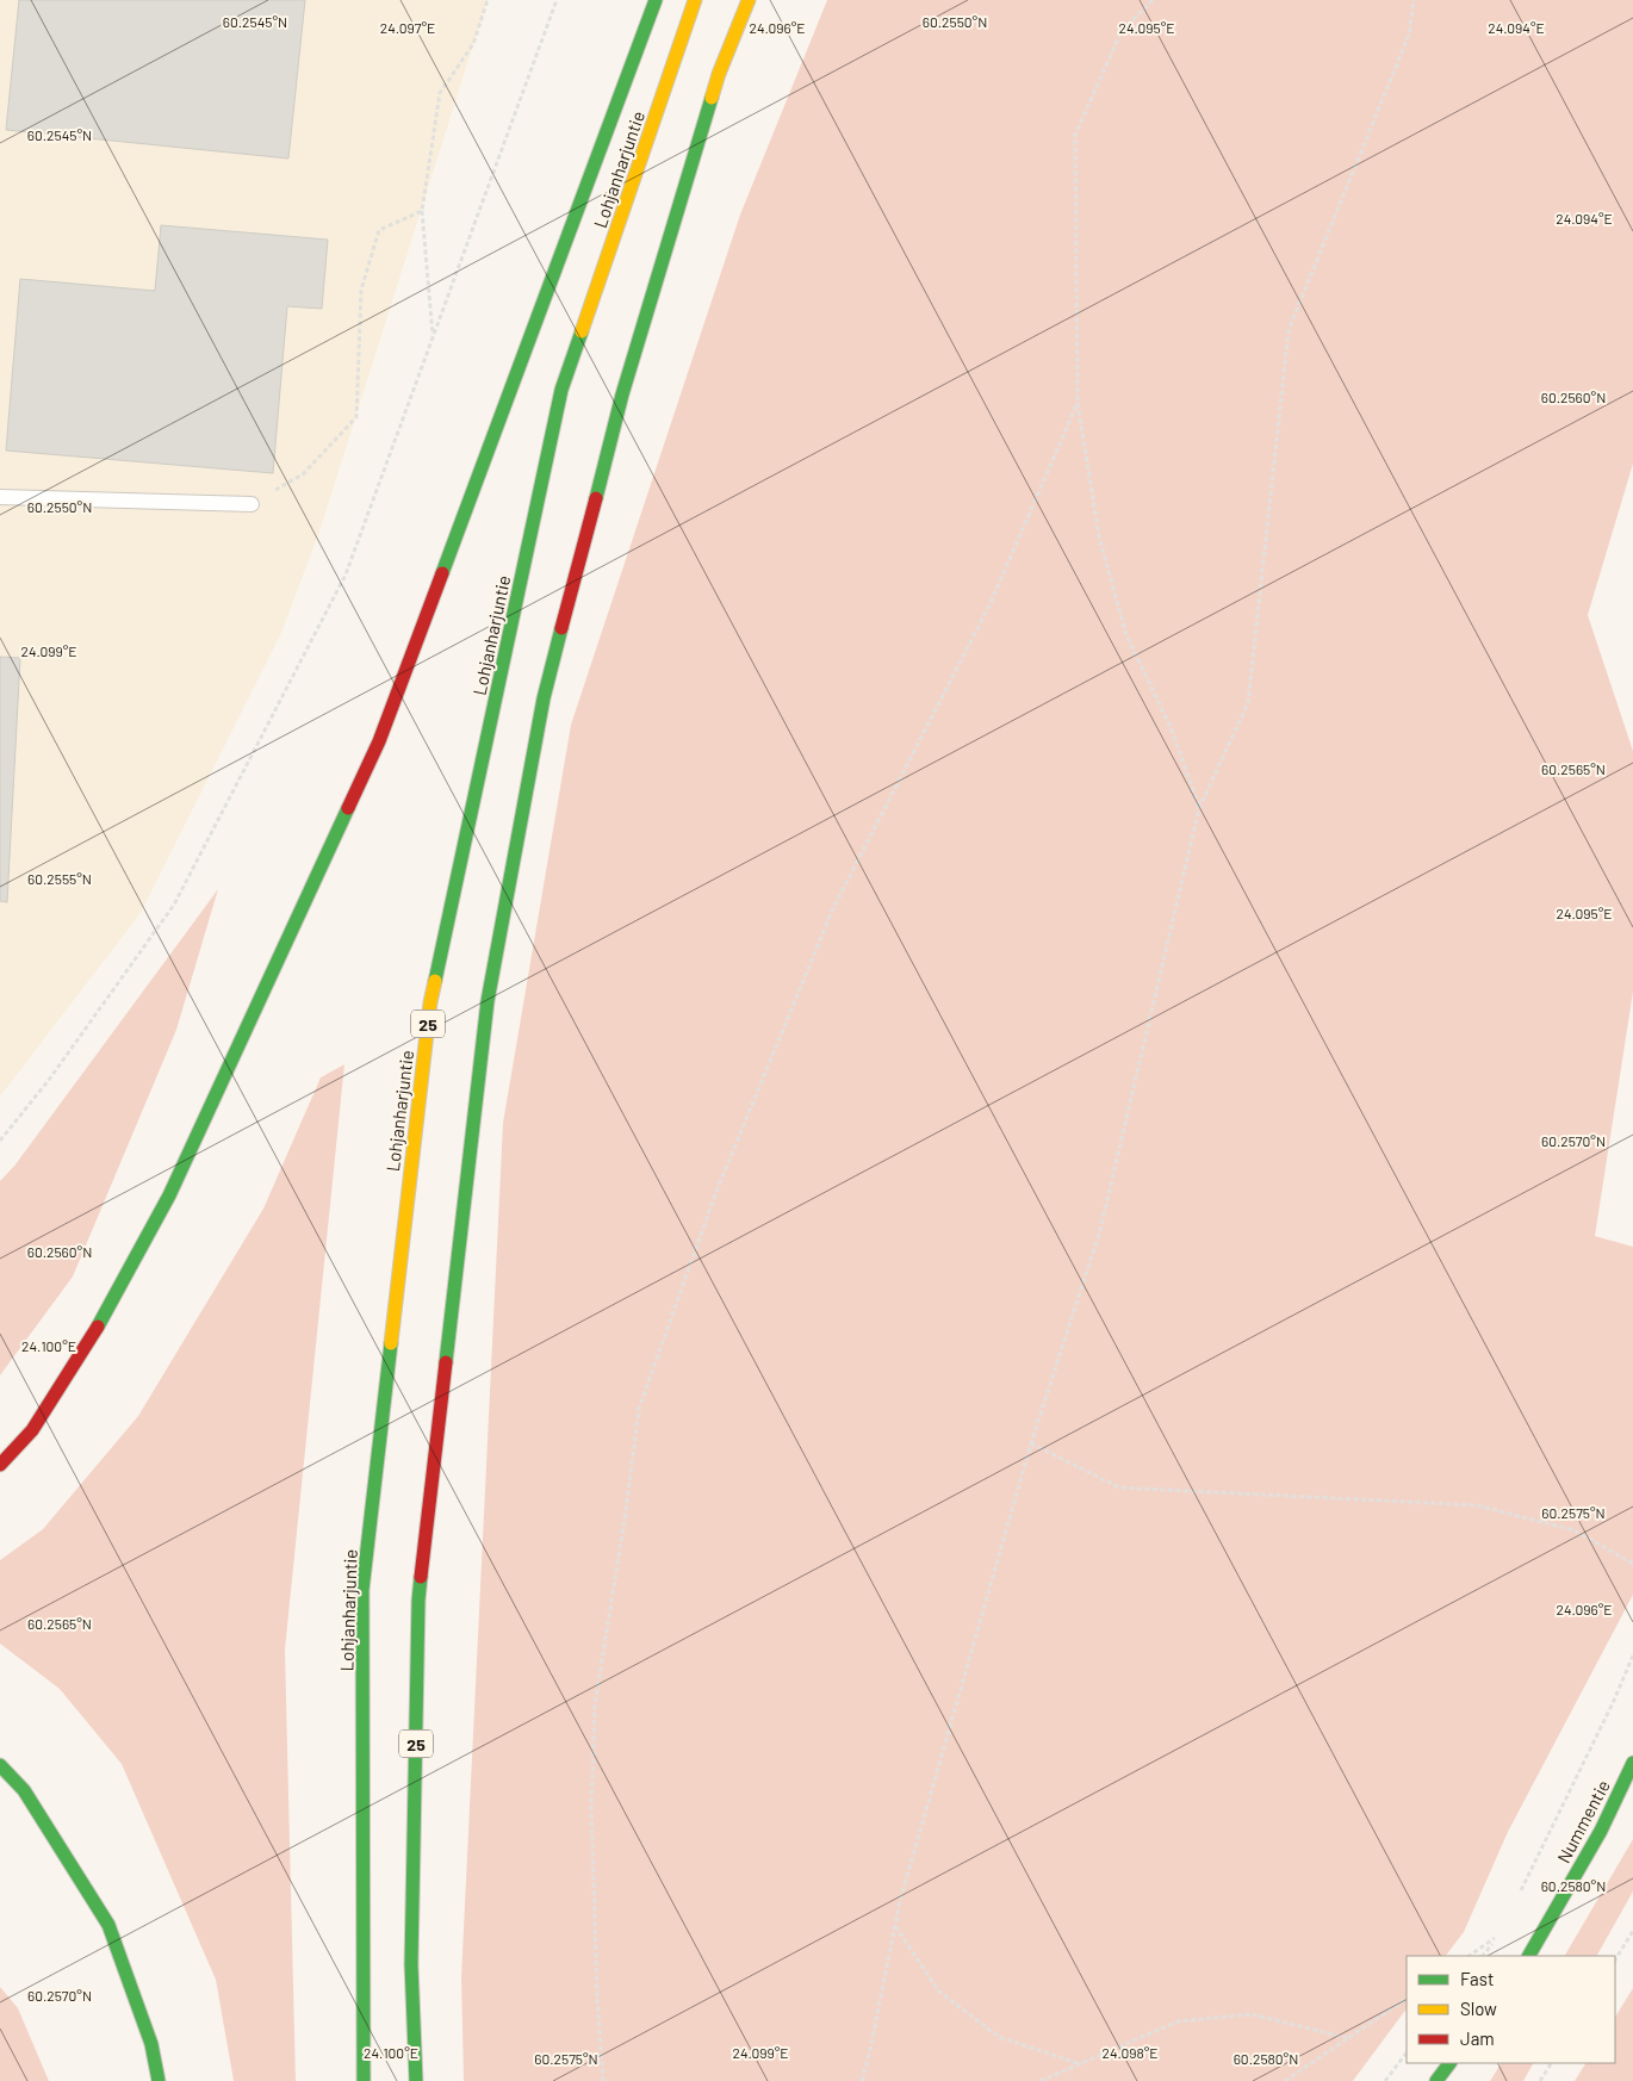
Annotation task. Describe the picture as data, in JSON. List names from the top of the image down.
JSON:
{
  "streets": {
    "main road": ["Lohjanharjuntie", "25", "Nummentie"]
  },
  "legend": ["Fast", "Slow", "Jam"],
  "coordinates": [
    "60.2545°N",
    "60.2550°N",
    "24.097°E",
    "24.096°E",
    "24.095°E",
    "24.094°E",
    "60.2560°N",
    "24.099°E",
    "60.2565°N",
    "60.2555°N",
    "60.2570°N",
    "24.100°E",
    "60.2575°N",
    "60.2580°N",
    "24.098°E"
  ]
}
